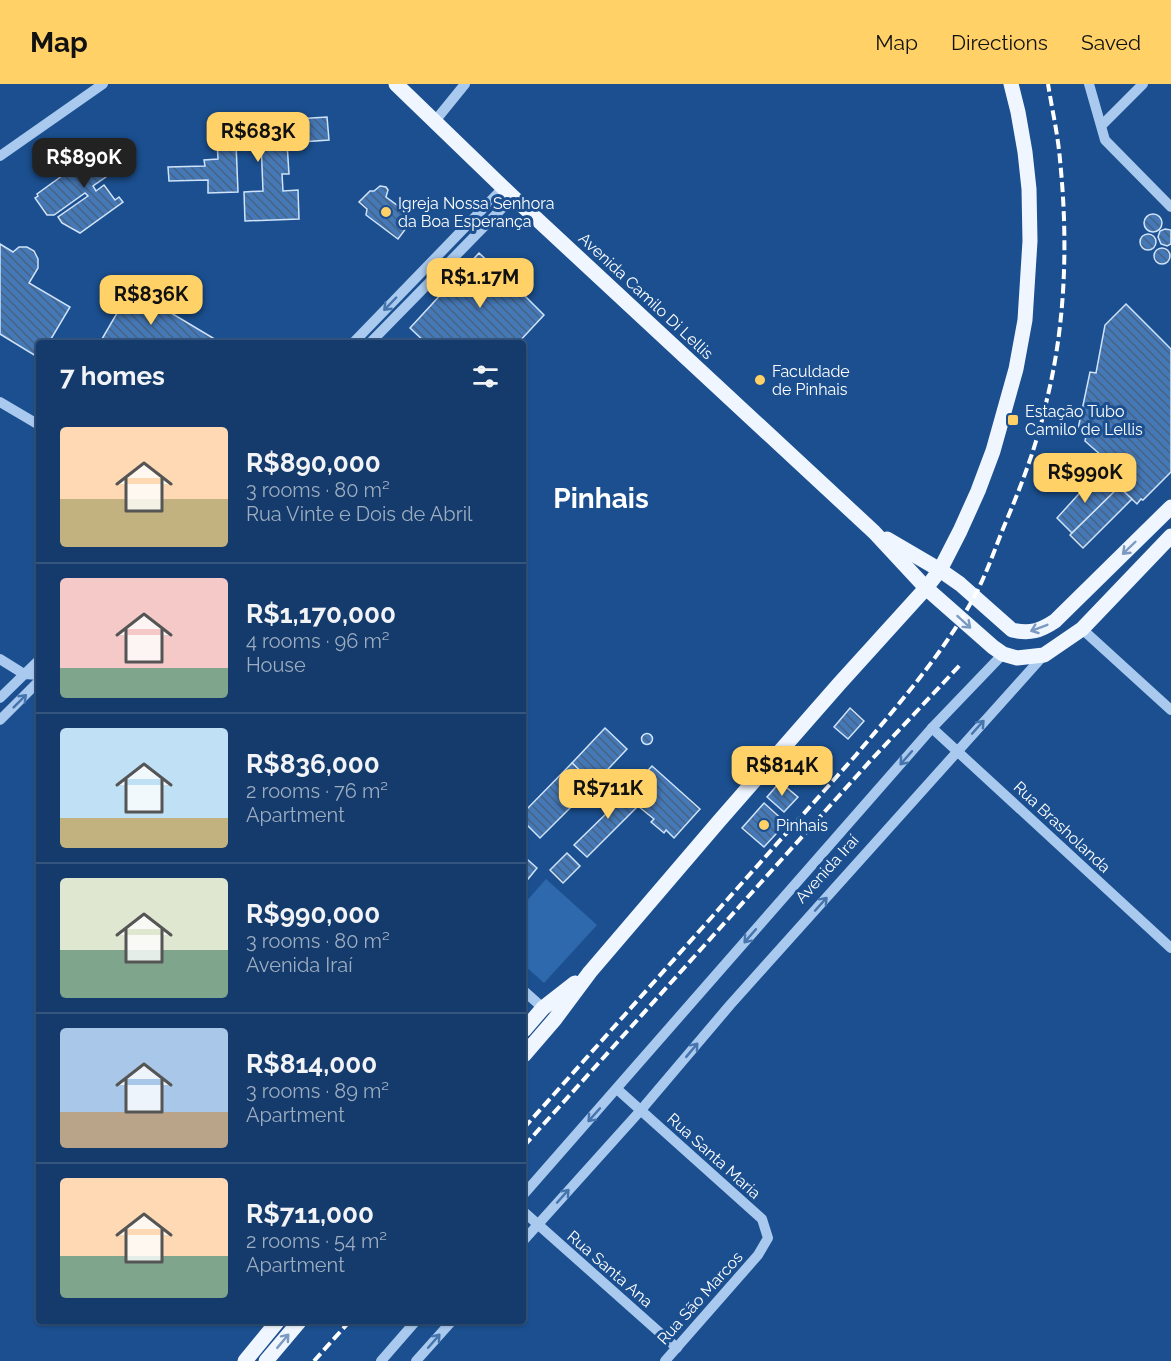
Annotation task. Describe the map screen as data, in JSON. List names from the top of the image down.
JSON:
{
  "streets": {
    "main road": ["Avenida Camilo Di Lellis", "Avenida Iraí"],
    "street": [
      "Rua Brasholanda",
      "Rua Santa Maria",
      "Rua Santa Ana",
      "Rua São Marcos"
    ]
  },
  "crossings": [
    ["Avenida Camilo Di Lellis", "Avenida Iraí"],
    ["Rua Brasholanda", "Avenida Iraí"],
    ["Avenida Iraí", "Rua Santa Maria"],
    ["Avenida Iraí", "Rua Santa Ana"],
    ["Rua Santa Maria", "Rua São Marcos"],
    ["Rua Santa Ana", "Rua São Marcos"]
  ],
  "districts": ["Pinhais"],
  "places": {
    "other": ["Igreja Nossa Senhora da Boa Esperança", "Faculdade de Pinhais", "Pinhais"],
    "transit": ["Estação Tubo Camilo de Lellis"]
  },
  "page": {
    "header": "Map",
    "nav": ["Map", "Directions", "Saved"],
    "price": [
      "R$683K",
      "R$890K",
      "R$1.17M",
      "R$836K",
      "R$990K",
      "R$814K",
      "R$711K"
    ],
    "heading": "7 homes",
    "list": [
      {
        "name": "R$890,000",
        "note": "3 rooms · 80 m² · Rua Vinte e Dois de Abril"
      },
      {
        "name": "R$1,170,000",
        "note": "4 rooms · 96 m² · House"
      },
      {
        "name": "R$836,000",
        "note": "2 rooms · 76 m² · Apartment"
      },
      {
        "name": "R$990,000",
        "note": "3 rooms · 80 m² · Avenida Iraí"
      },
      {
        "name": "R$814,000",
        "note": "3 rooms · 89 m² · Apartment"
      },
      {
        "name": "R$711,000",
        "note": "2 rooms · 54 m² · Apartment"
      }
    ]
  }
}
